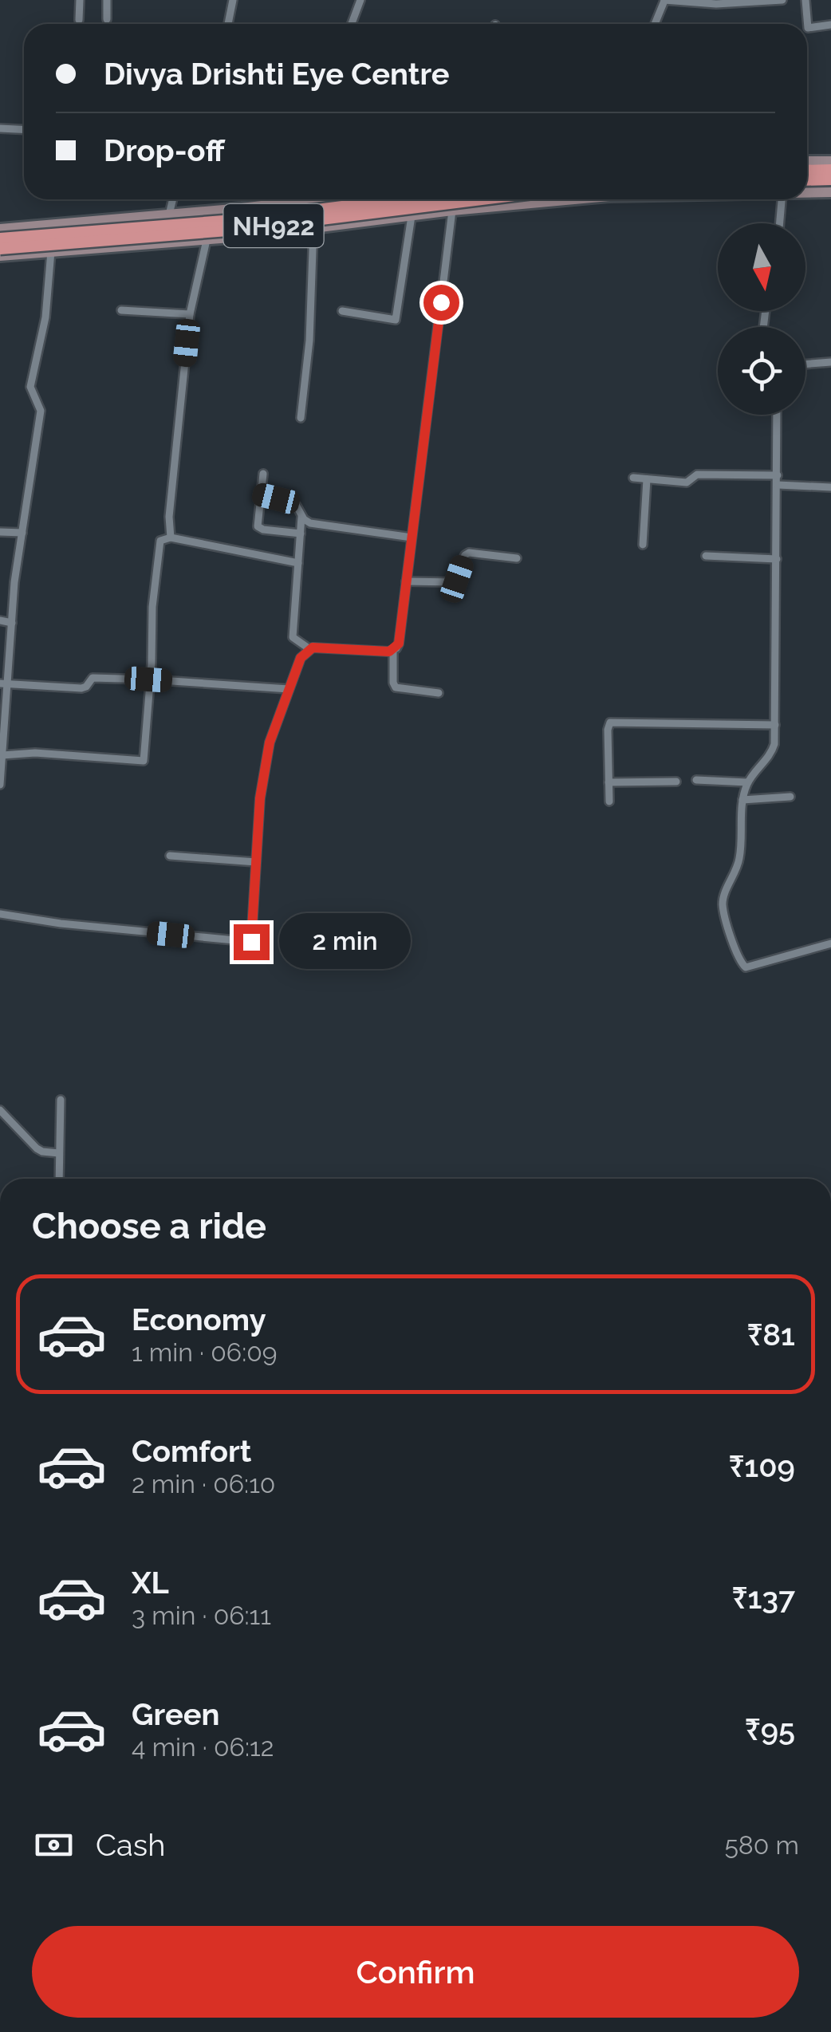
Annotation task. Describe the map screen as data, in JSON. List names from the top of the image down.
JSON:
{
  "streets": {
    "highway": ["NH922"]
  },
  "north": "bottom",
  "page": {
    "banner": ["Divya Drishti Eye Centre", "Drop-off"],
    "bubble": "2 min",
    "heading": "Choose a ride",
    "list": [
      {
        "name": "Economy",
        "note": "1 min · 06:09",
        "value": "₹81"
      },
      {
        "name": "Comfort",
        "note": "2 min · 06:10",
        "value": "₹109"
      },
      {
        "name": "XL",
        "note": "3 min · 06:11",
        "value": "₹137"
      },
      {
        "name": "Green",
        "note": "4 min · 06:12",
        "value": "₹95"
      }
    ],
    "pay": ["Cash", "580 m"],
    "buttons": "Confirm"
  }
}
